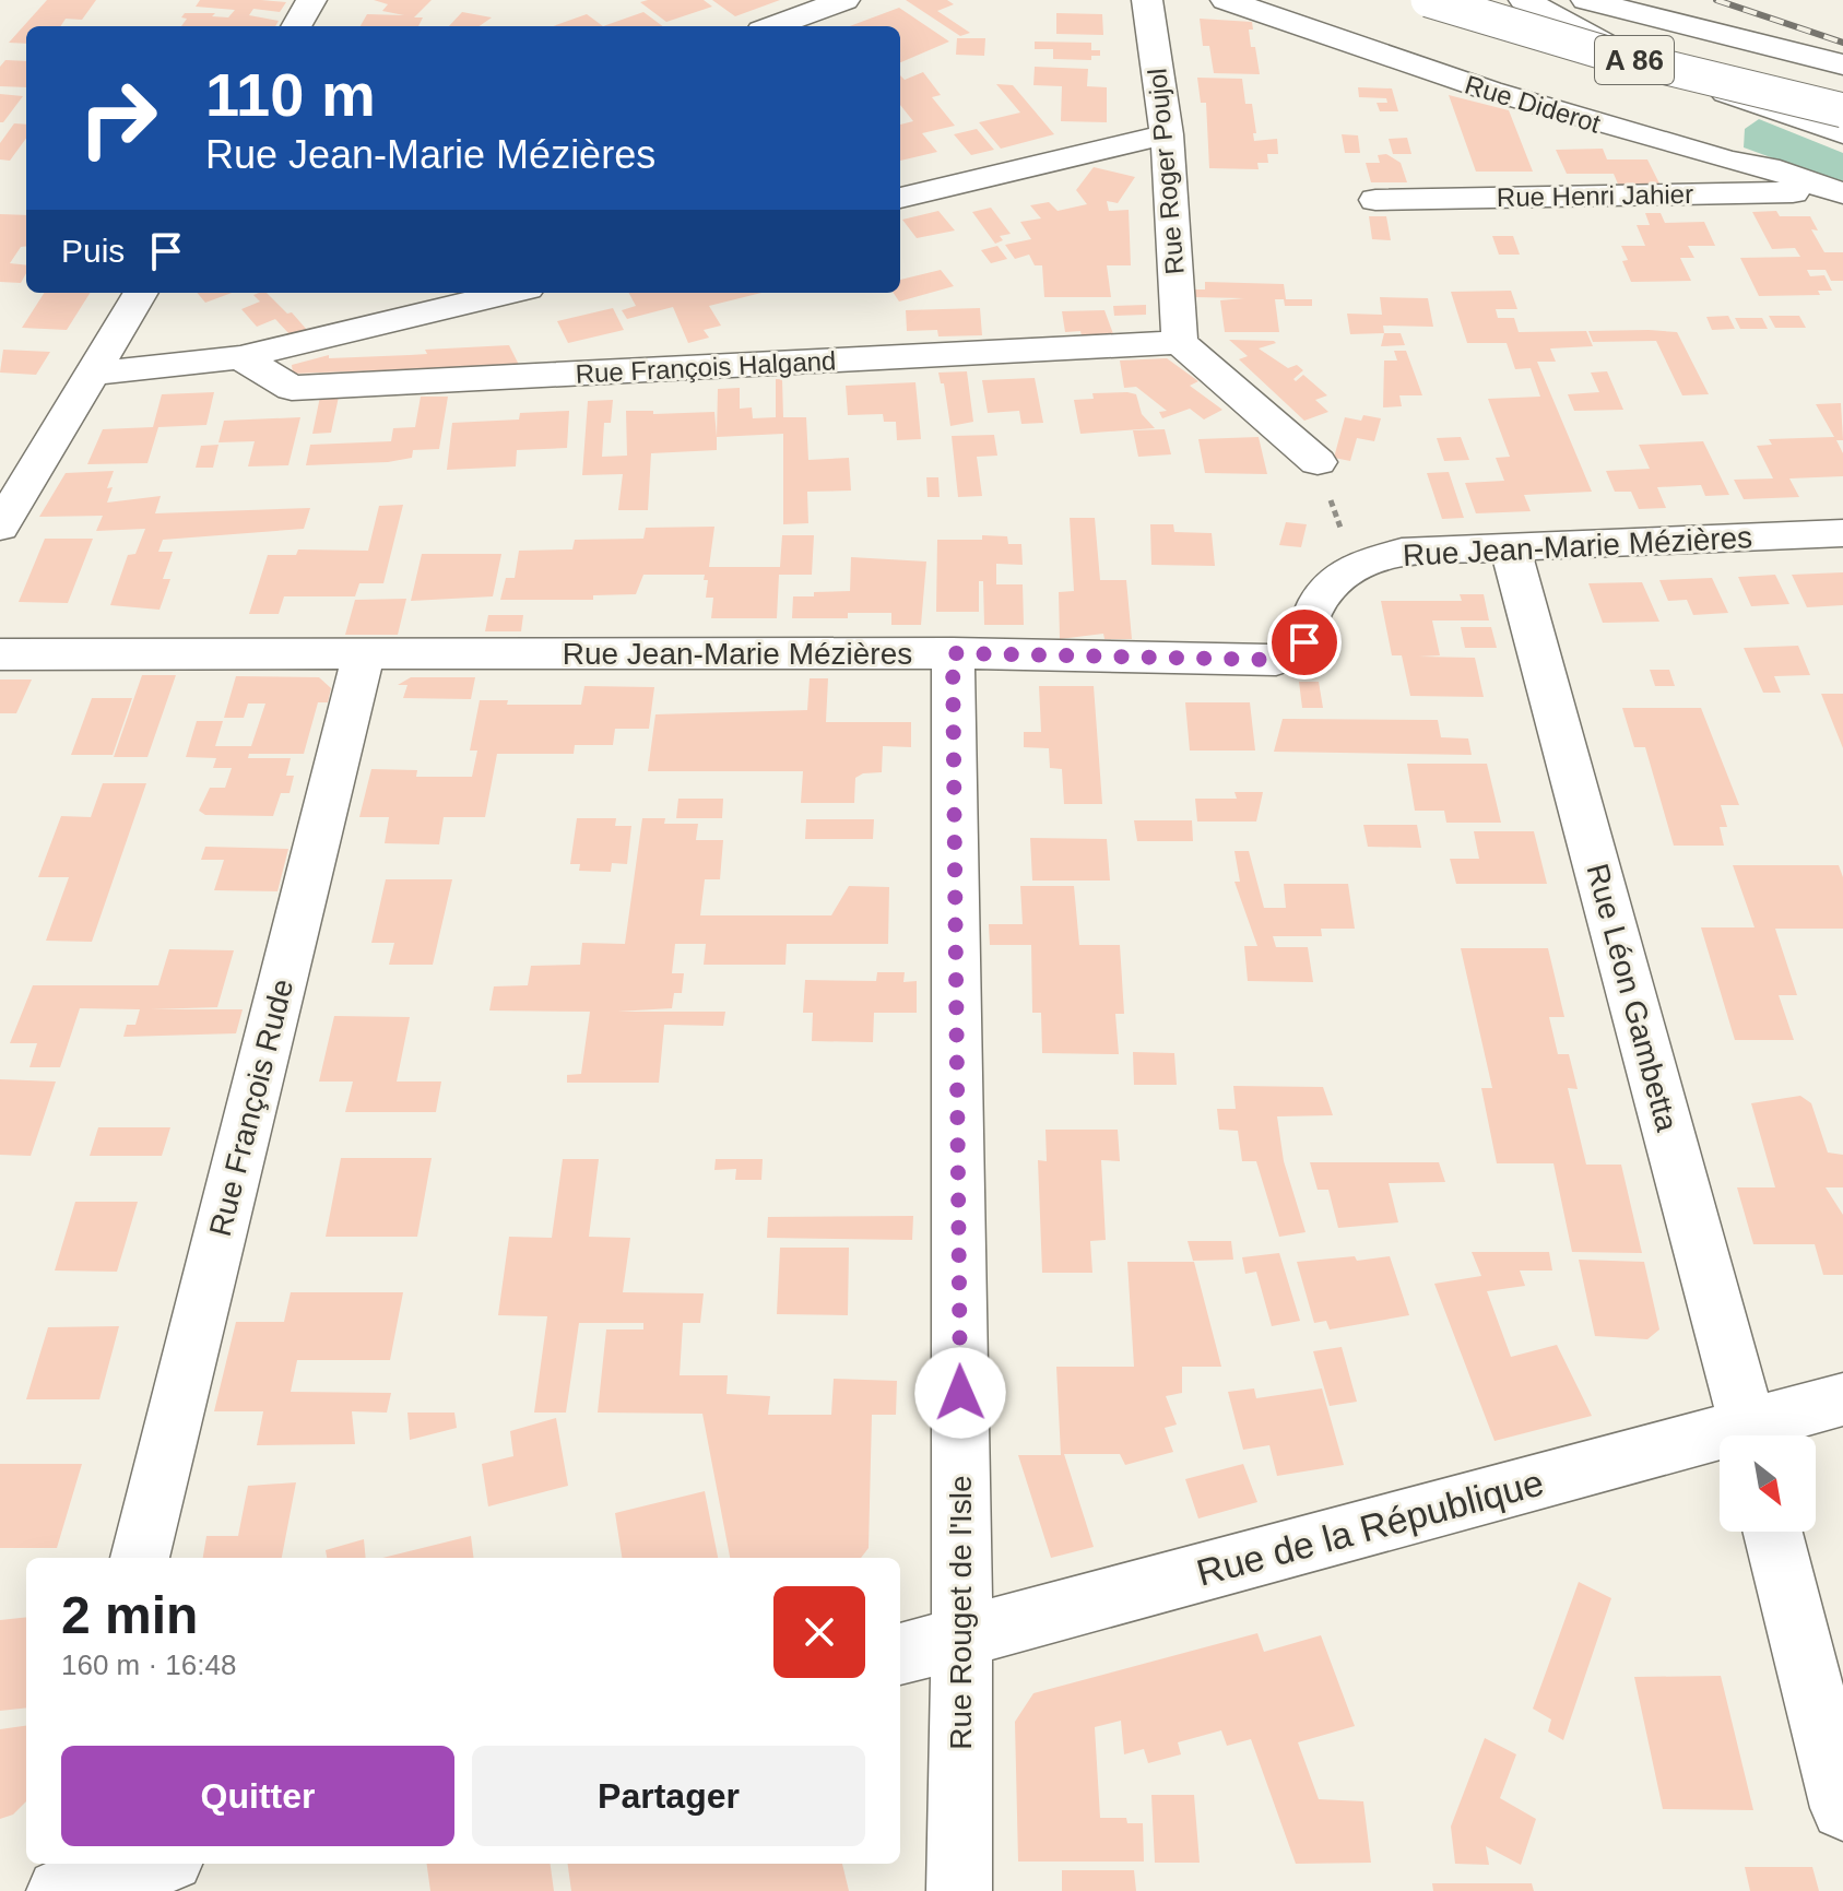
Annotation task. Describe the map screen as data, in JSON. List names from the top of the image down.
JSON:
{
  "streets": {
    "main road": [
      "A 86",
      "Rue Diderot",
      "Rue Roger Poujol",
      "Rue Henri Jahier",
      "Rue François Halgand",
      "Rue Jean-Marie Mézières",
      "Rue Léon Gambetta",
      "Rue François Rude",
      "Rue de la République",
      "Rue Rouget de l'Isle"
    ]
  },
  "crossings": [
    ["Rue Diderot", "Rue Henri Jahier"],
    ["Rue Roger Poujol", "Rue François Halgand"],
    ["Rue Jean-Marie Mézières", "Rue Léon Gambetta"],
    ["Rue Jean-Marie Mézières", "Rue François Rude"],
    ["Rue Jean-Marie Mézières", "Rue Rouget de l'Isle"],
    ["Rue de la République", "Rue Rouget de l'Isle"]
  ],
  "north": "bottom right",
  "page": {
    "turn": ["110 m", "Rue Jean-Marie Mézières"],
    "then": "Puis",
    "heading": ["2 min", "160 m · 16:48"],
    "buttons": ["Quitter", "Partager"]
  }
}
